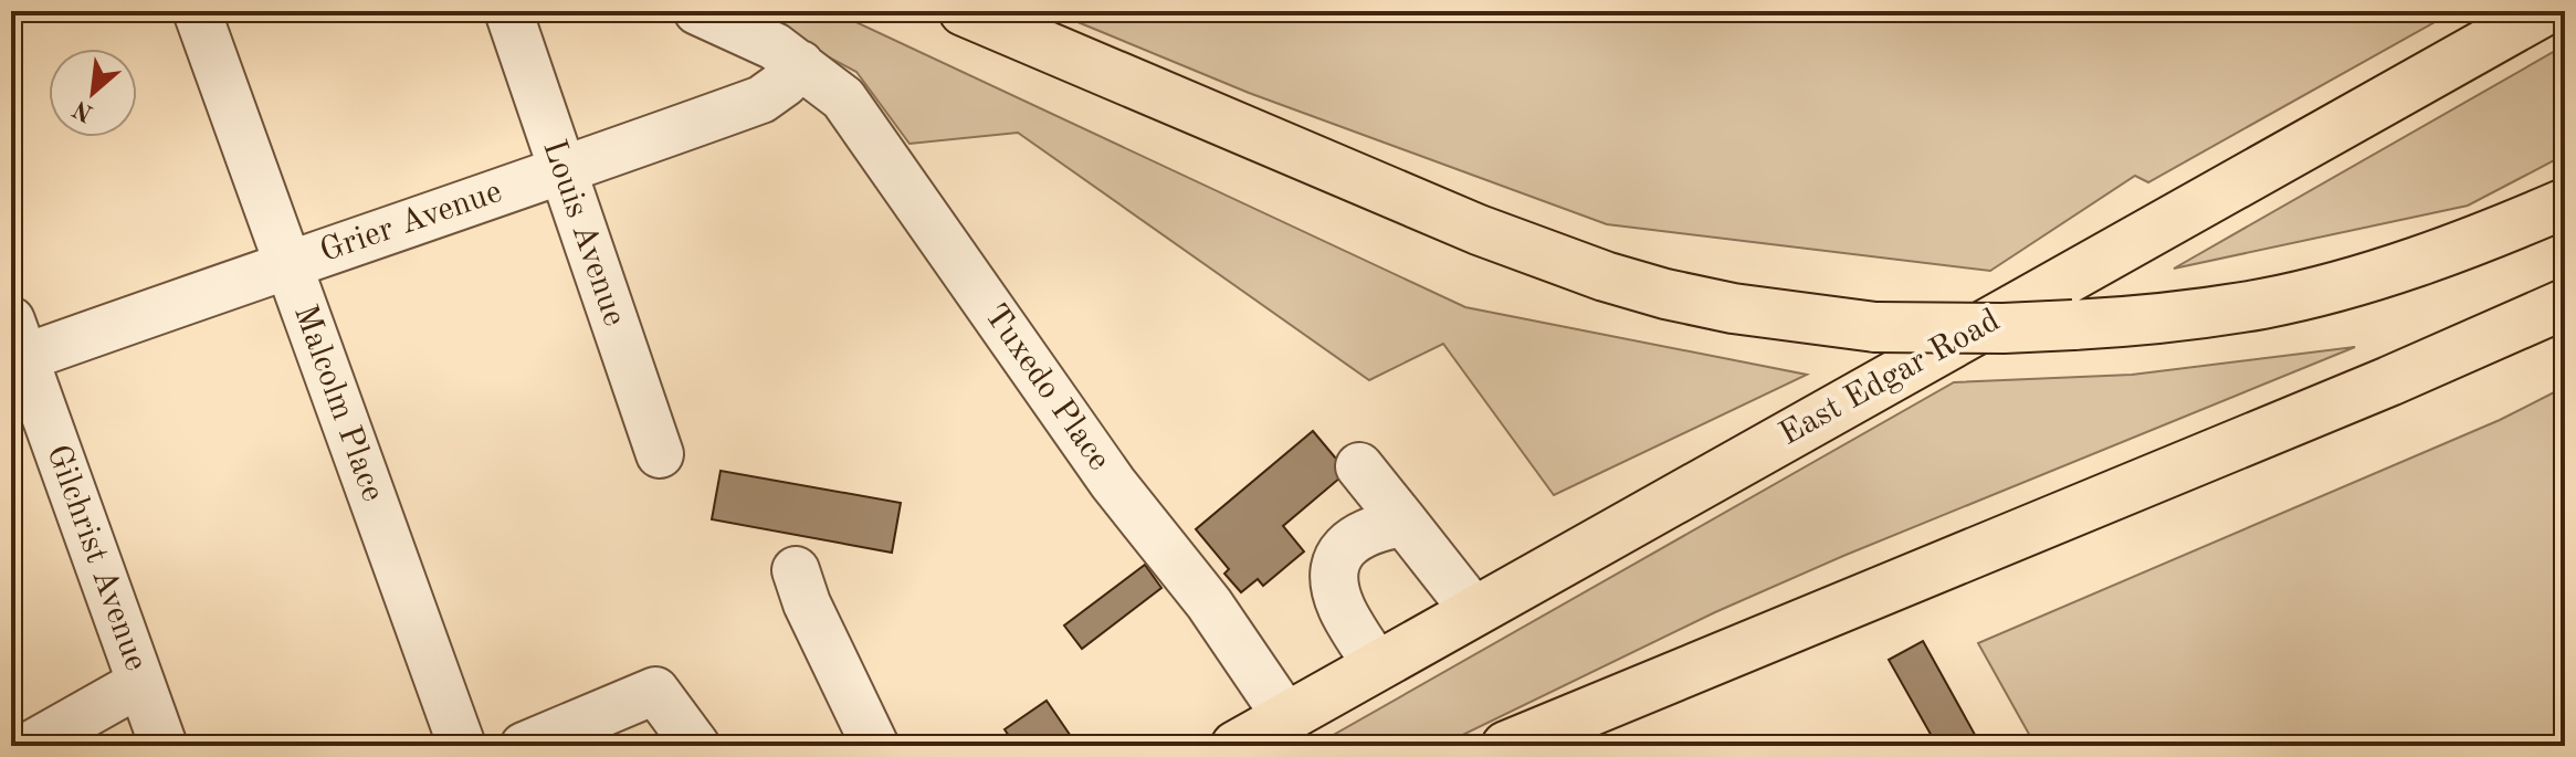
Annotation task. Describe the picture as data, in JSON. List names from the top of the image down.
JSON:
{
  "streets": {
    "highway": ["East Edgar Road"],
    "street": [
      "Grier Avenue",
      "Louis Avenue",
      "Tuxedo Place",
      "Malcolm Place",
      "Gilchrist Avenue"
    ]
  },
  "crossings": [
    ["Grier Avenue", "Louis Avenue"],
    ["Grier Avenue", "Tuxedo Place"],
    ["Grier Avenue", "Malcolm Place"],
    ["Grier Avenue", "Gilchrist Avenue"],
    ["East Edgar Road", "Tuxedo Place"]
  ],
  "north": "bottom left"
}
